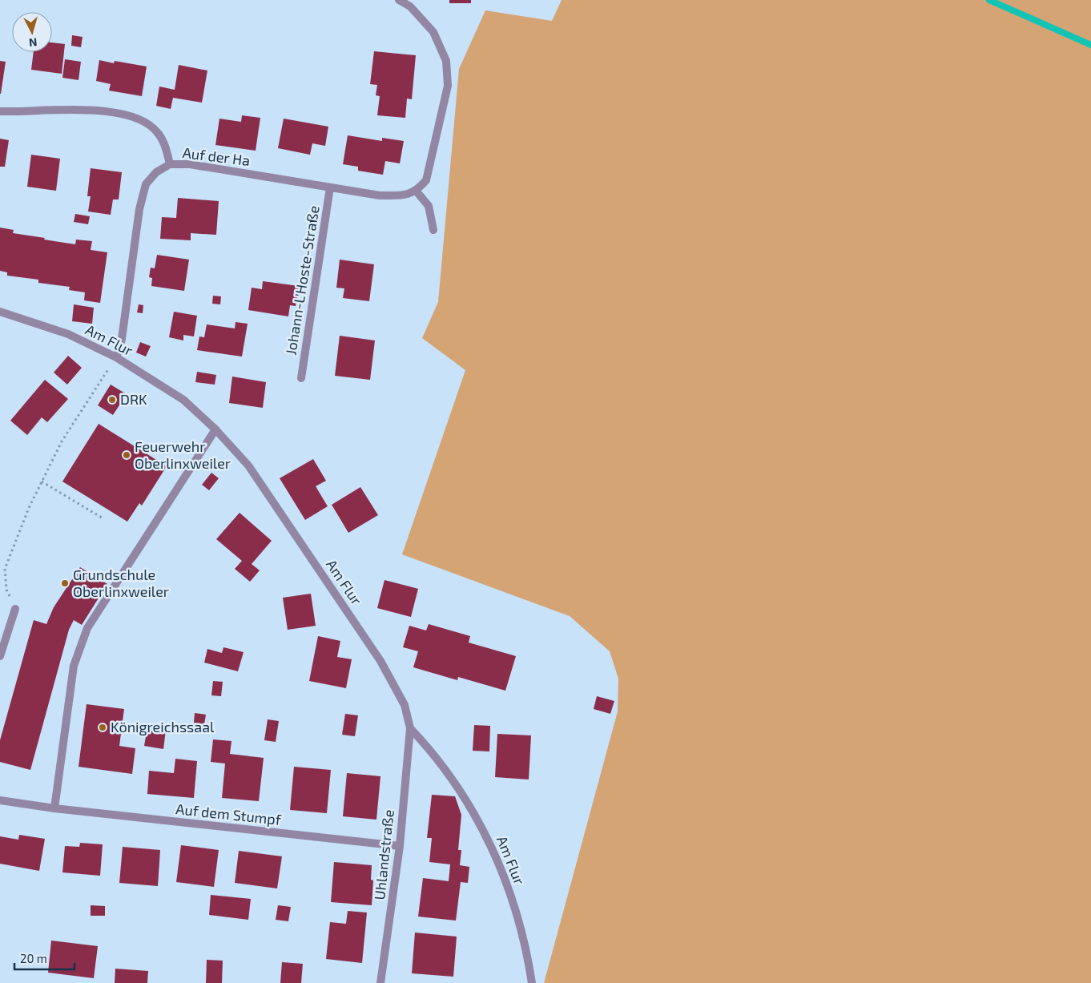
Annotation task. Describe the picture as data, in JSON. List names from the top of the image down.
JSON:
{
  "streets": {
    "street": [
      "Auf der Ha",
      "Johann-L'Hoste-Straße",
      "Am Flur",
      "Auf dem Stumpf",
      "Uhlandstraße"
    ]
  },
  "crossings": [
    ["Auf der Ha", "Johann-L'Hoste-Straße"],
    ["Auf der Ha", "Am Flur"],
    ["Am Flur", "Uhlandstraße"],
    ["Auf dem Stumpf", "Uhlandstraße"]
  ],
  "places": [
    "DRK",
    "Feuerwehr Oberlinxweiler",
    "Grundschule Oberlinxweiler",
    "Königreichssaal"
  ],
  "scale_bar": "20 m",
  "north": "bottom"
}
